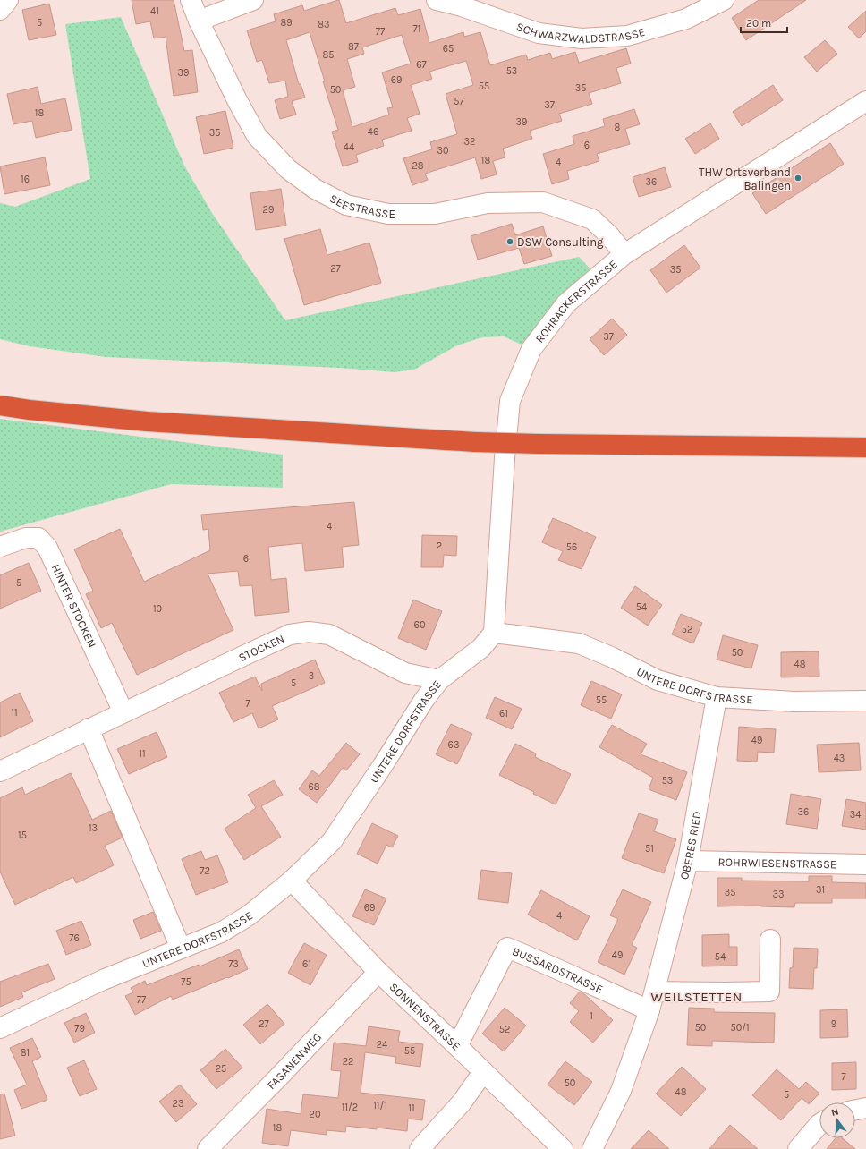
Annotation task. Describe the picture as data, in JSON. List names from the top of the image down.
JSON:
{
  "streets": {
    "street": [
      "SCHWARZWALDSTRASSE",
      "SEESTRASSE",
      "ROHRACKERSTRASSE",
      "HINTER STOCKEN",
      "STOCKEN",
      "UNTERE DORFSTRASSE",
      "OBERES RIED",
      "ROHRWIESENSTRASSE",
      "BUSSARDSTRASSE",
      "SONNENSTRASSE",
      "FASANENWEG"
    ]
  },
  "crossings": [
    ["SEESTRASSE", "ROHRACKERSTRASSE"],
    ["ROHRACKERSTRASSE", "UNTERE DORFSTRASSE"],
    ["HINTER STOCKEN", "STOCKEN"],
    ["STOCKEN", "UNTERE DORFSTRASSE"],
    ["UNTERE DORFSTRASSE", "OBERES RIED"],
    ["UNTERE DORFSTRASSE", "SONNENSTRASSE"],
    ["OBERES RIED", "ROHRWIESENSTRASSE"],
    ["OBERES RIED", "BUSSARDSTRASSE"],
    ["BUSSARDSTRASSE", "SONNENSTRASSE"],
    ["SONNENSTRASSE", "FASANENWEG"]
  ],
  "districts": ["WEILSTETTEN"],
  "places": ["THW Ortsverband Balingen", "DSW Consulting"],
  "house_numbers": [
    "41",
    "5",
    "89",
    "83",
    "71",
    "77",
    "87",
    "65",
    "85",
    "67",
    "53",
    "39",
    "69",
    "55",
    "35",
    "50",
    "57",
    "37",
    "18",
    "39",
    "8",
    "46",
    "35",
    "32",
    "6",
    "44",
    "30",
    "18",
    "4",
    "28",
    "16",
    "36",
    "29",
    "27",
    "35",
    "37",
    "4",
    "2",
    "56",
    "6",
    "5",
    "54",
    "10",
    "60",
    "52",
    "50",
    "48",
    "3",
    "5",
    "55",
    "7",
    "11",
    "61",
    "49",
    "63",
    "11",
    "43",
    "53",
    "68",
    "36",
    "34",
    "13",
    "15",
    "51",
    "72",
    "31",
    "35",
    "33",
    "69",
    "4",
    "76",
    "49",
    "54",
    "73",
    "61",
    "75",
    "77",
    "1",
    "27",
    "9",
    "50",
    "50/1",
    "79",
    "52",
    "24",
    "55",
    "81",
    "22",
    "25",
    "7",
    "50",
    "48",
    "5",
    "23",
    "11/1",
    "11/2",
    "11",
    "20",
    "18"
  ],
  "scale_bar": "20 m",
  "north": "top"
}
